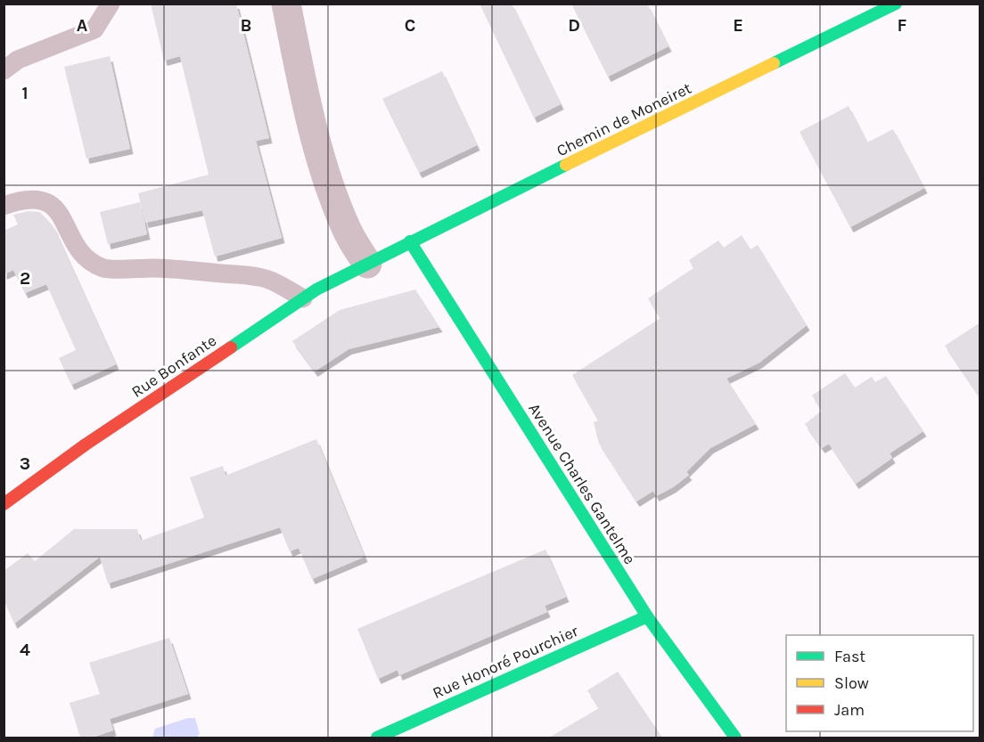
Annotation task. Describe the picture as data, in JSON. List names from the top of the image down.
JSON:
{
  "streets": {
    "main road": [
      "Chemin de Moneiret",
      "Rue Bonfante",
      "Avenue Charles Gantelme",
      "Rue Honoré Pourchier"
    ]
  },
  "crossings": [
    ["Chemin de Moneiret", "Rue Bonfante"],
    ["Chemin de Moneiret", "Avenue Charles Gantelme"],
    ["Avenue Charles Gantelme", "Rue Honoré Pourchier"]
  ],
  "legend": ["Fast", "Slow", "Jam"],
  "grid": {
    "columns": [
      "A",
      "B",
      "C",
      "D",
      "E",
      "F"
    ],
    "rows": [
      "1",
      "2",
      "3",
      "4"
    ]
  }
}
